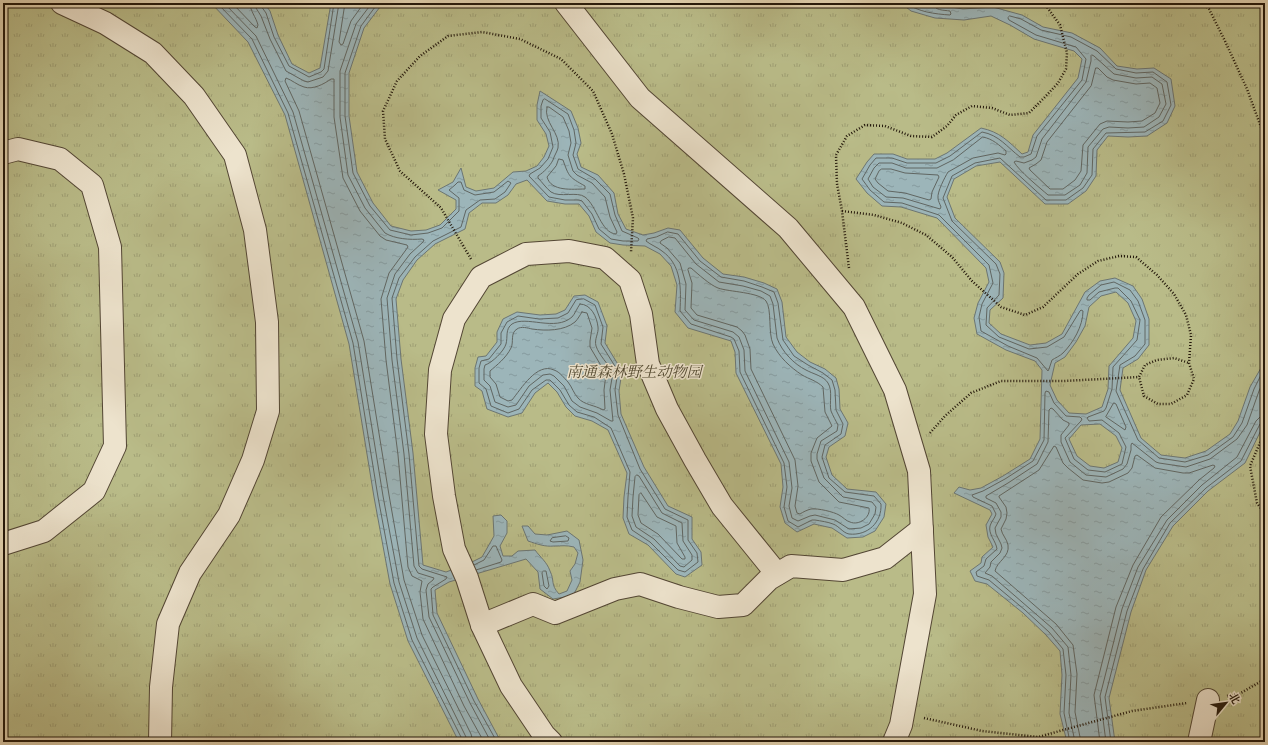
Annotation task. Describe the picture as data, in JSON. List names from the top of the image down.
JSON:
{
  "parks": ["南通森林野生动物园"],
  "north": "top right"
}
